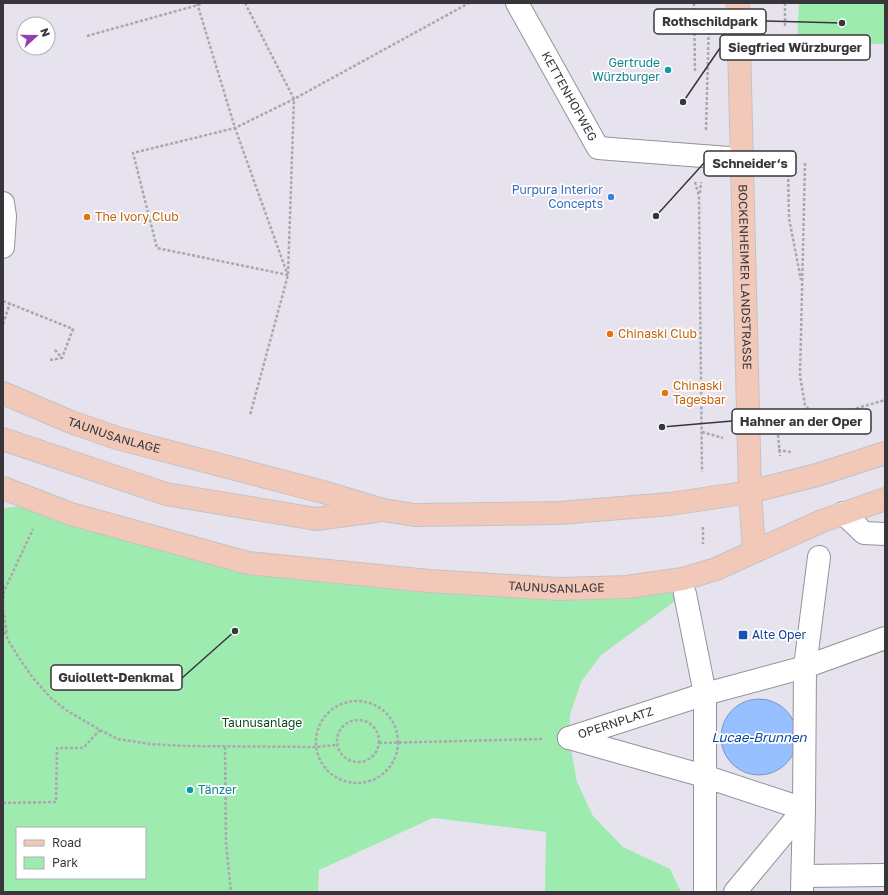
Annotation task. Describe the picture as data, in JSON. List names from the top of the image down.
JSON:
{
  "streets": {
    "main road": ["BOCKENHEIMER LANDSTRASSE", "TAUNUSANLAGE"],
    "street": ["KETTENHOFWEG", "OPERNPLATZ"]
  },
  "crossings": [
    ["KETTENHOFWEG", "BOCKENHEIMER LANDSTRASSE"],
    ["BOCKENHEIMER LANDSTRASSE", "TAUNUSANLAGE"]
  ],
  "water": ["Lucae-Brunnen"],
  "parks": ["Taunusanlage"],
  "places": {
    "other": [
      "Rothschildpark",
      "Gertrude Würzburger",
      "Siegfried Würzburger",
      "Purpura Interior Concepts",
      "Schneider‘s",
      "The Ivory Club",
      "Chinaski Club",
      "Chinaski Tagesbar",
      "Hahner an der Oper",
      "Guiollett-Denkmal",
      "Tänzer"
    ],
    "transit": ["Alte Oper"]
  },
  "legend": ["Road", "Park"],
  "north": "right"
}
